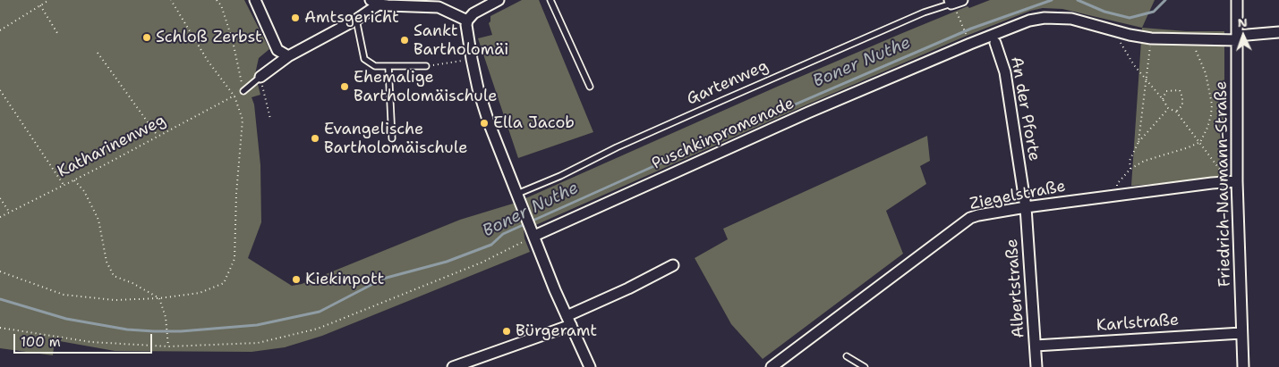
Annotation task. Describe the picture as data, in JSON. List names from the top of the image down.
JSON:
{
  "streets": {
    "street": [
      "An der Pforte",
      "Puschkinpromenade",
      "Friedrich-Naumann-Straße",
      "Ziegelstraße",
      "Albertstraße",
      "Karlstraße"
    ],
    "lane": ["Gartenweg"],
    "path": ["Katharinenweg"]
  },
  "crossings": [
    ["An der Pforte", "Ziegelstraße"],
    ["An der Pforte", "Albertstraße"],
    ["Puschkinpromenade", "Friedrich-Naumann-Straße"],
    ["Friedrich-Naumann-Straße", "Ziegelstraße"],
    ["Friedrich-Naumann-Straße", "Karlstraße"],
    ["Ziegelstraße", "Albertstraße"],
    ["Albertstraße", "Karlstraße"]
  ],
  "water": ["Boner Nuthe"],
  "places": [
    "Amtsgericht",
    "Schloß Zerbst",
    "Sankt Bartholomäi",
    "Ehemalige Bartholomäischule",
    "Ella Jacob",
    "Evangelische Bartholomäischule",
    "Kiekinpott",
    "Bürgeramt"
  ],
  "scale_bar": "100 m",
  "north": "top"
}
